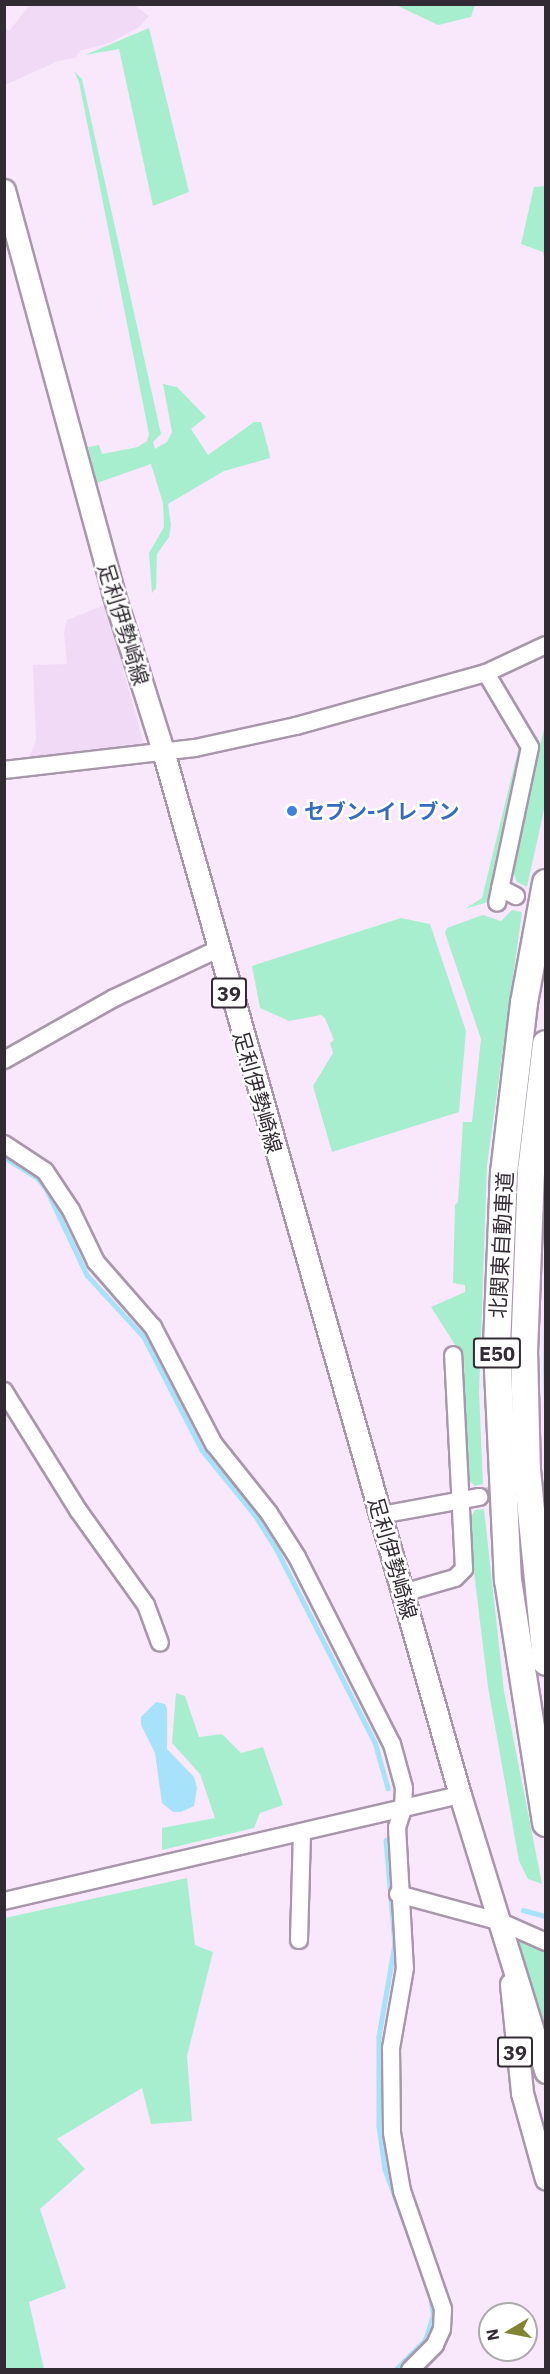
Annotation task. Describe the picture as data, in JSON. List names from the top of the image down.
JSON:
{
  "streets": {
    "highway": ["北関東自動車道", "E50"],
    "main road": ["足利伊勢崎線", "39"]
  },
  "places": ["セブン-イレブン"],
  "north": "left"
}
